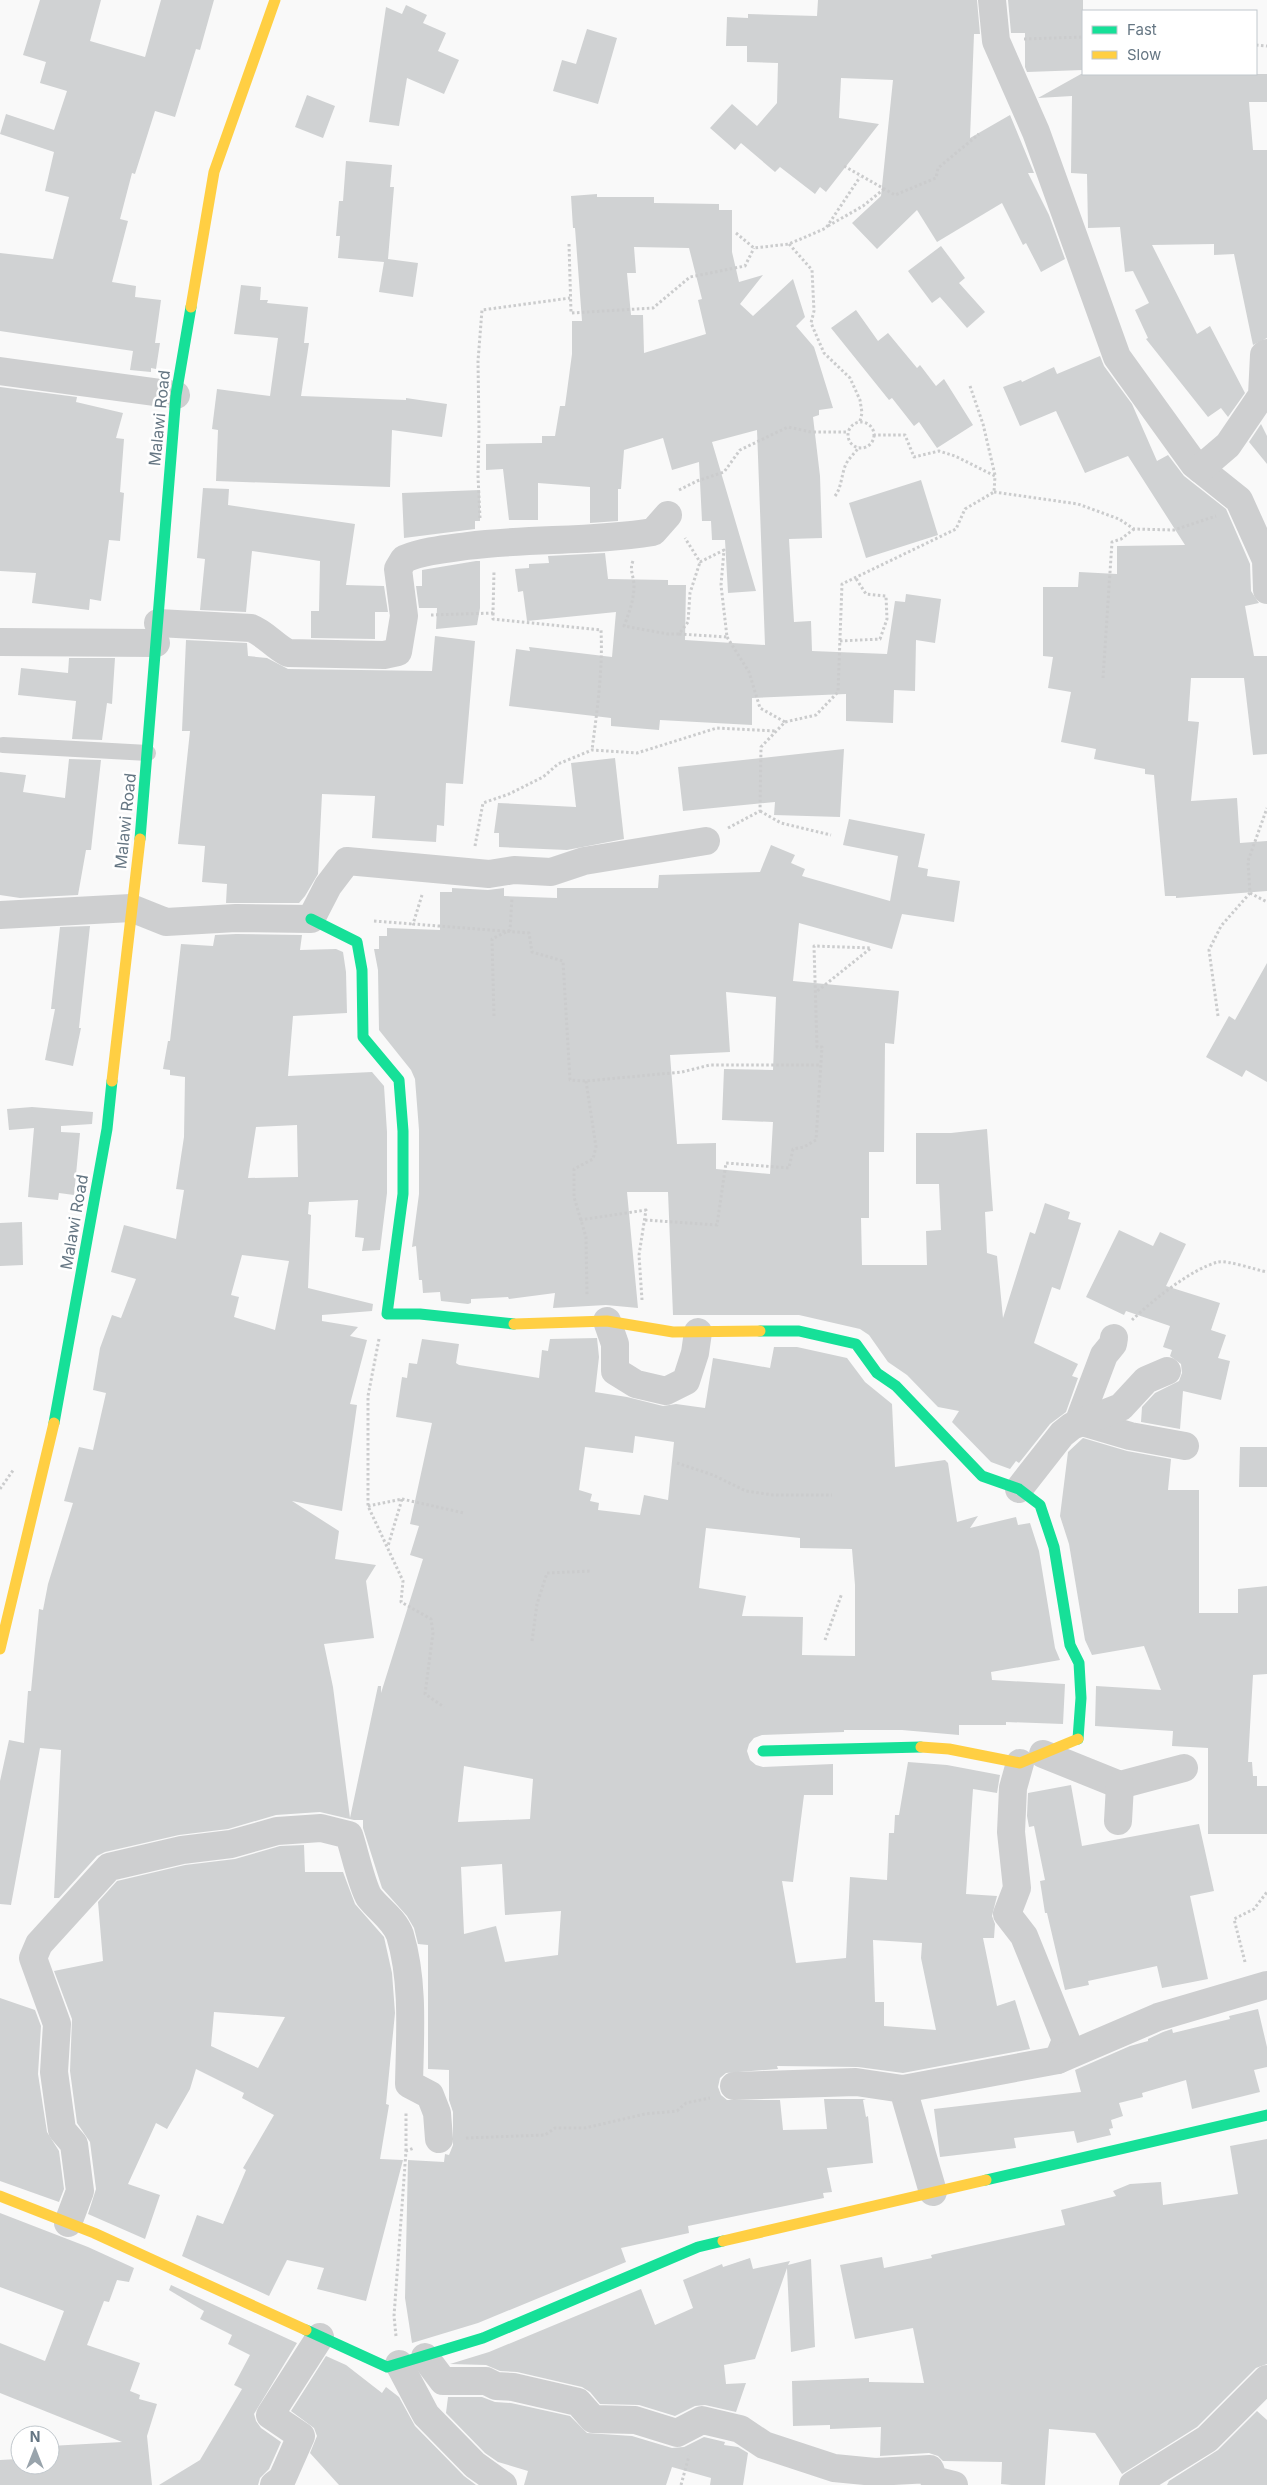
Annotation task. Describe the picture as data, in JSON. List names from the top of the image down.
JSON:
{
  "streets": {
    "street": ["Malawi Road"]
  },
  "legend": ["Fast", "Slow"],
  "north": "top"
}
